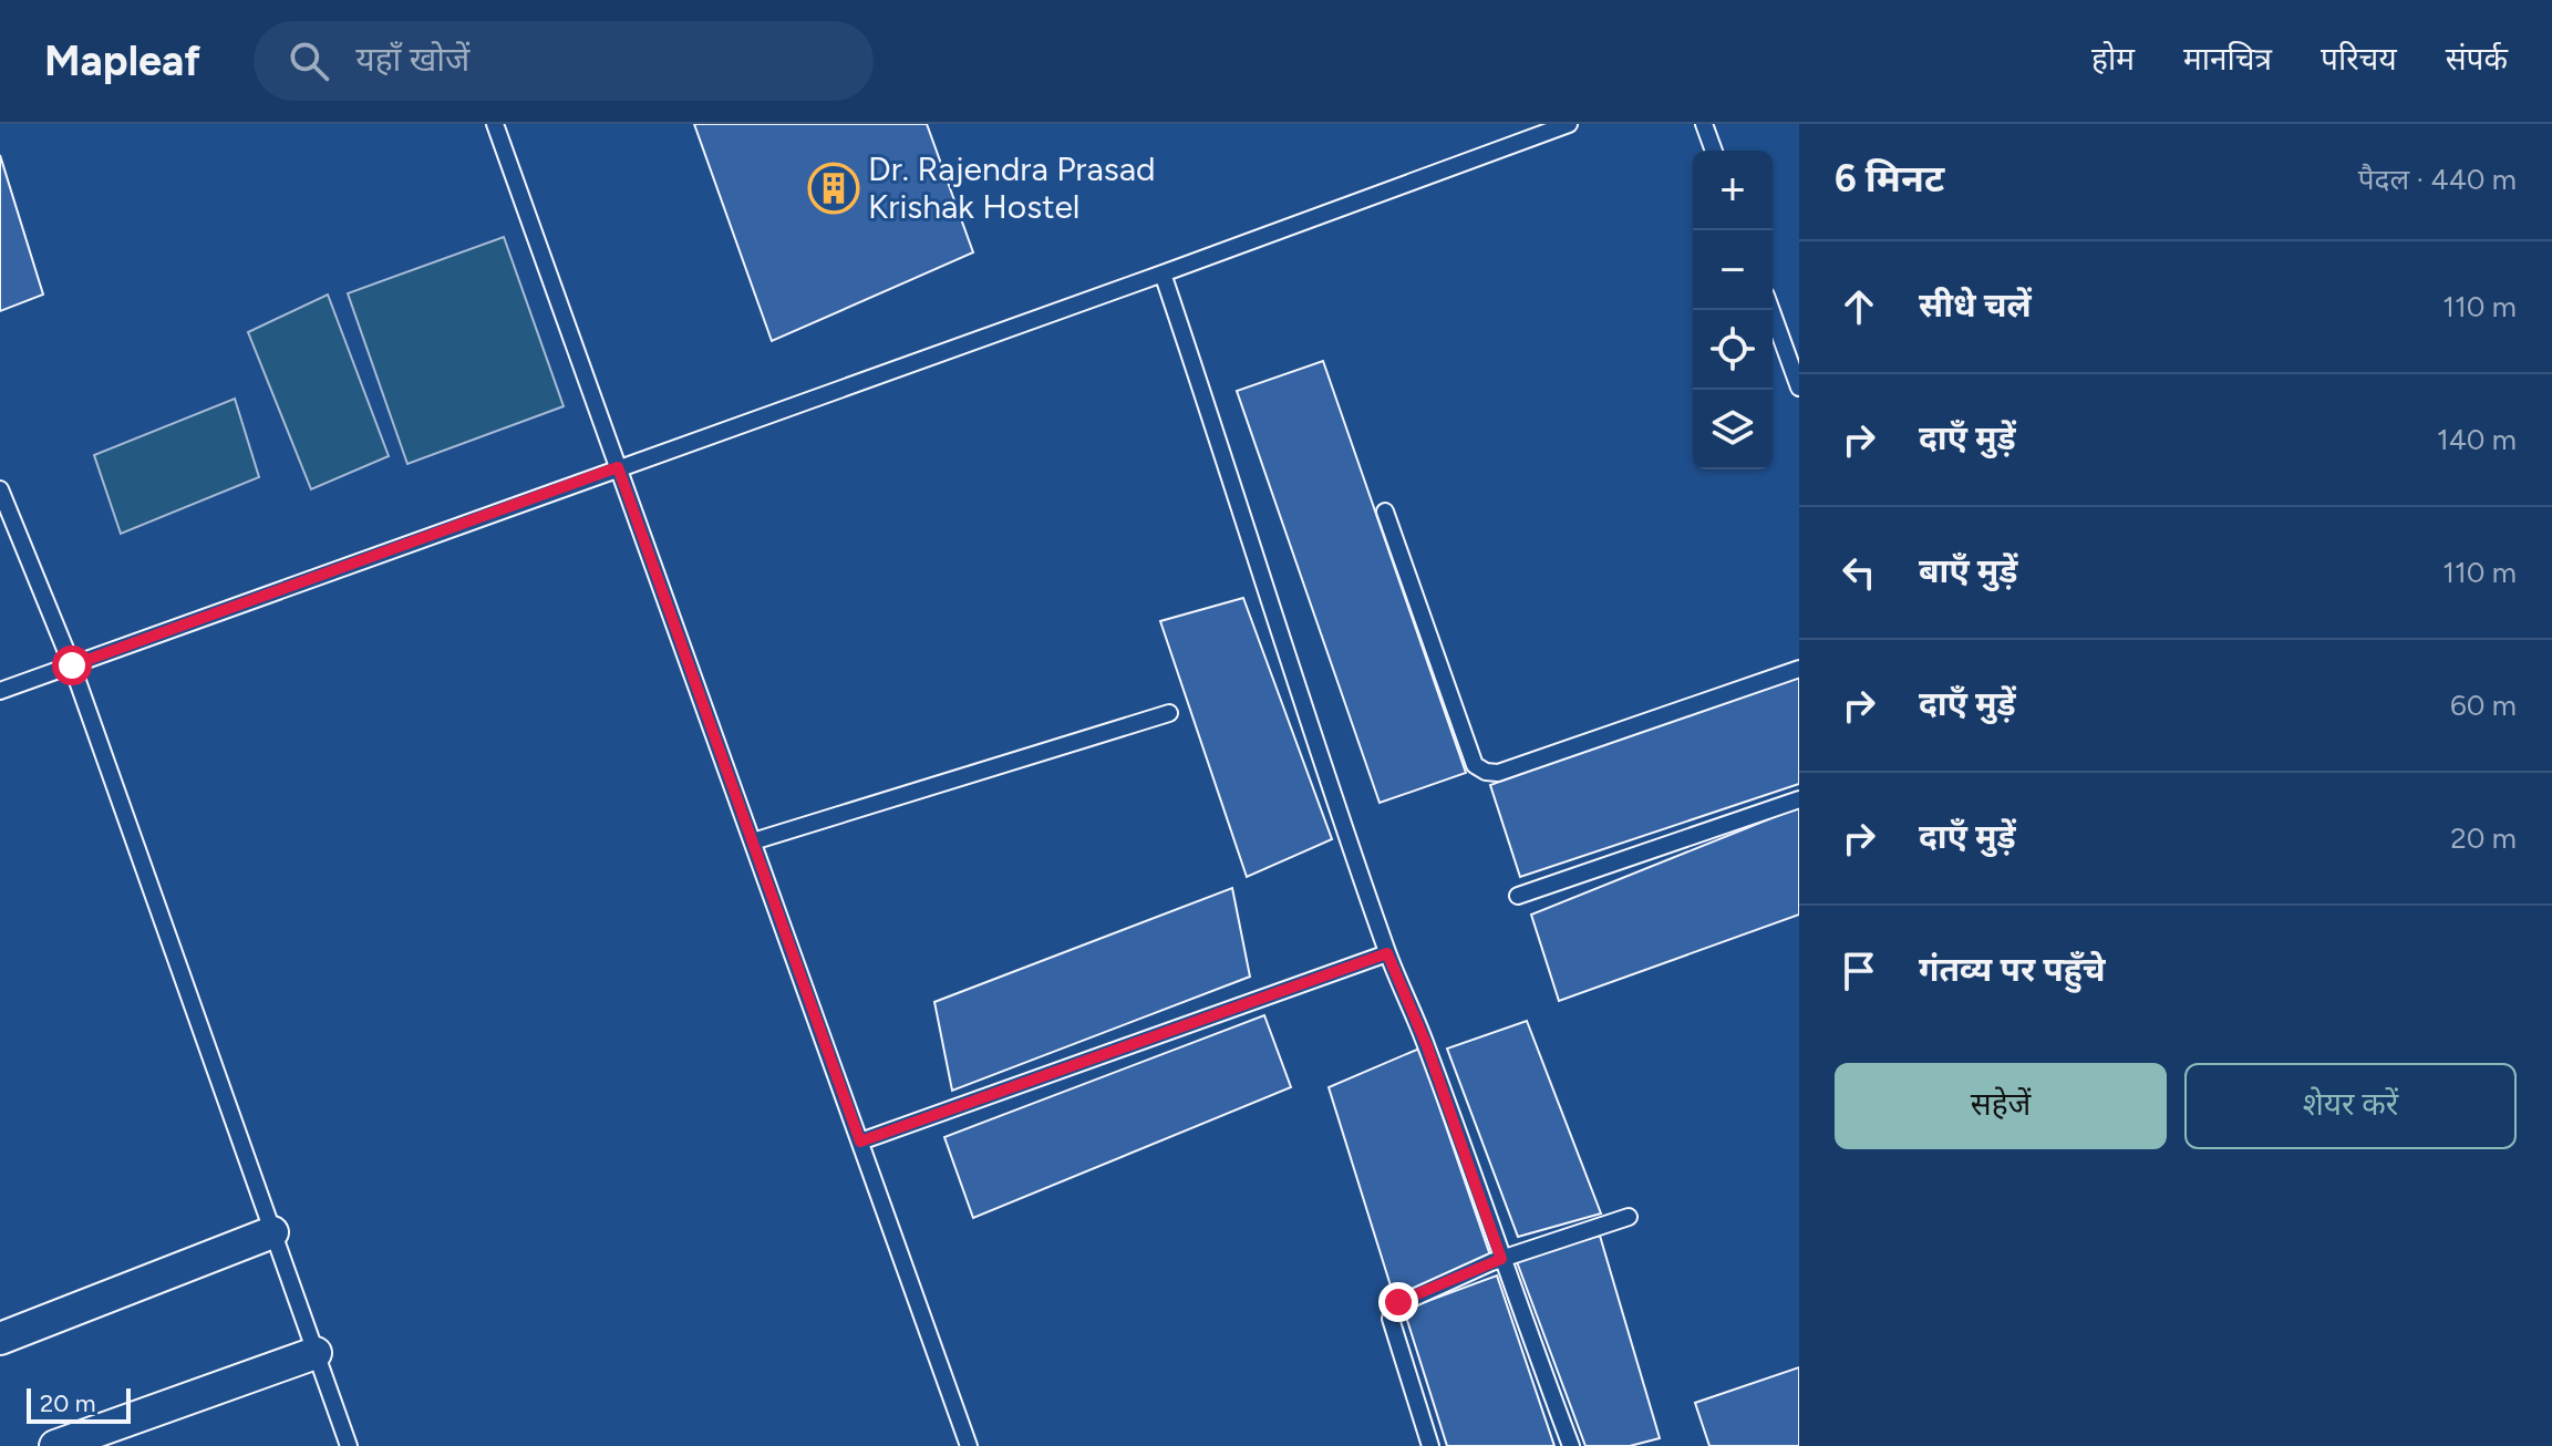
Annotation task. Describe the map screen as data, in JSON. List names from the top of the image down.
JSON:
{
  "places": {
    "building": ["Dr. Rajendra Prasad Krishak Hostel"]
  },
  "scale_bar": "20 m",
  "page": {
    "header": "Mapleaf",
    "search": "यहाँ खोजें",
    "nav": [
      "होम",
      "मानचित्र",
      "परिचय",
      "संपर्क"
    ],
    "heading": ["6 मिनट", "पैदल · 440 m"],
    "map_buttons": ["+", "−"],
    "list": [
      ["सीधे चलें", "110 m"],
      ["दाएँ मुड़ें", "140 m"],
      ["बाएँ मुड़ें", "110 m"],
      ["दाएँ मुड़ें", "60 m"],
      ["दाएँ मुड़ें", "20 m"],
      "गंतव्य पर पहुँचे"
    ],
    "buttons": ["सहेजें", "शेयर करें"],
    "scale": "20 m"
  }
}
